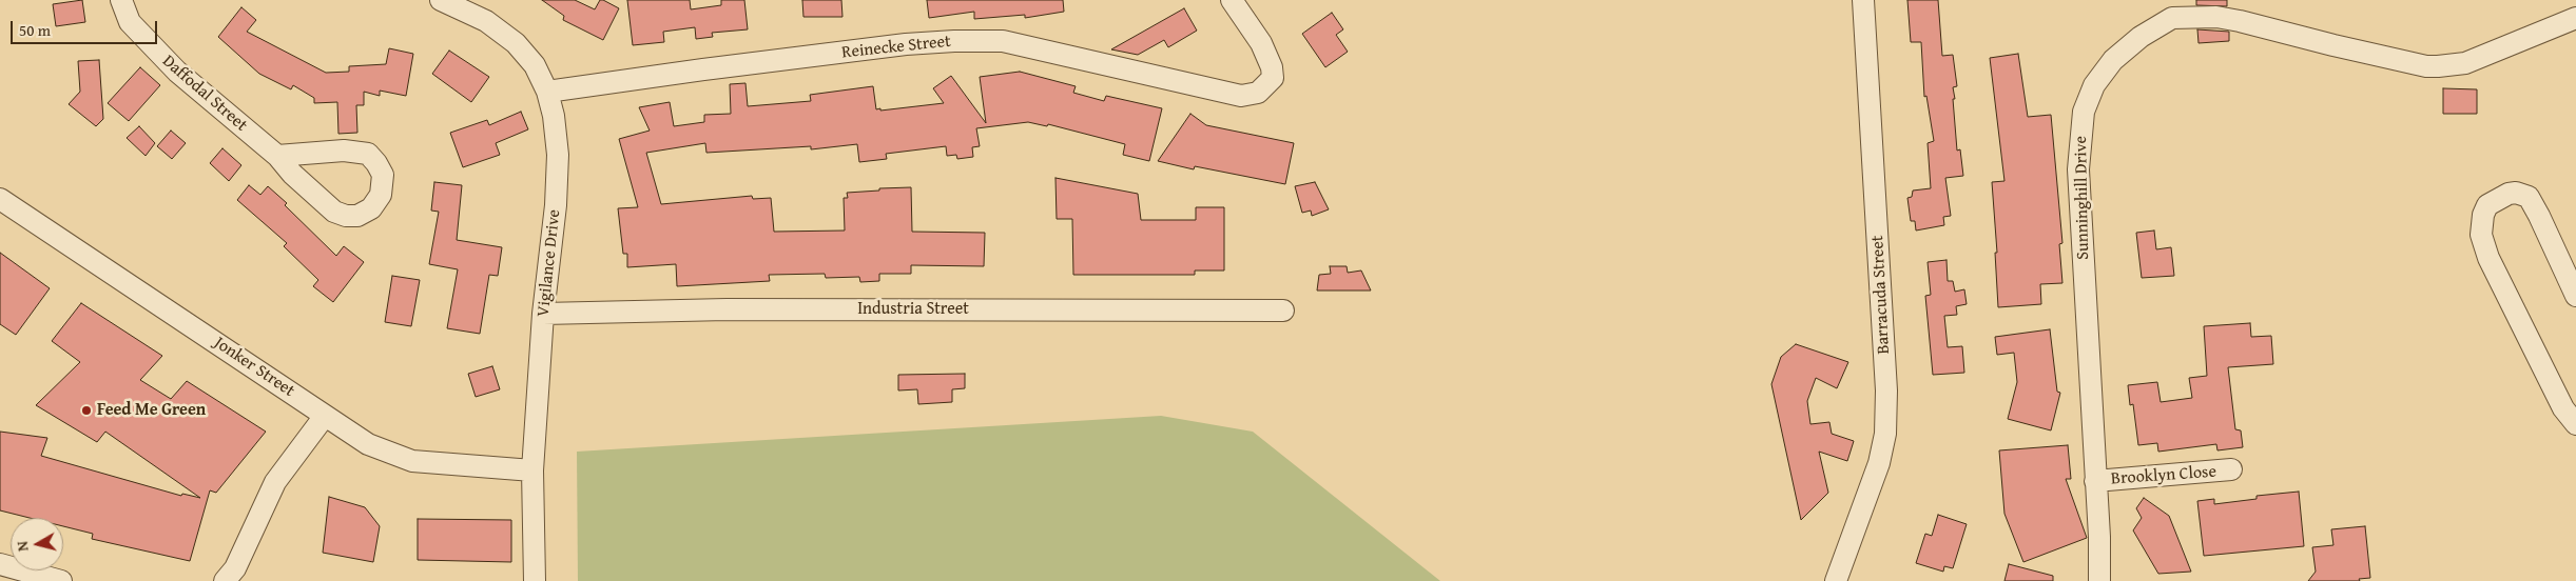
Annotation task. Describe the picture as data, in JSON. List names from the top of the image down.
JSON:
{
  "streets": {
    "street": [
      "Reinecke Street",
      "Daffodal Street",
      "Sunninghill Drive",
      "Vigilance Drive",
      "Barracuda Street",
      "Industria Street",
      "Jonker Street",
      "Brooklyn Close"
    ]
  },
  "crossings": [
    ["Reinecke Street", "Vigilance Drive"],
    ["Sunninghill Drive", "Brooklyn Close"],
    ["Vigilance Drive", "Industria Street"],
    ["Vigilance Drive", "Jonker Street"]
  ],
  "places": ["Feed Me Green"],
  "scale_bar": "50 m",
  "north": "left"
}
